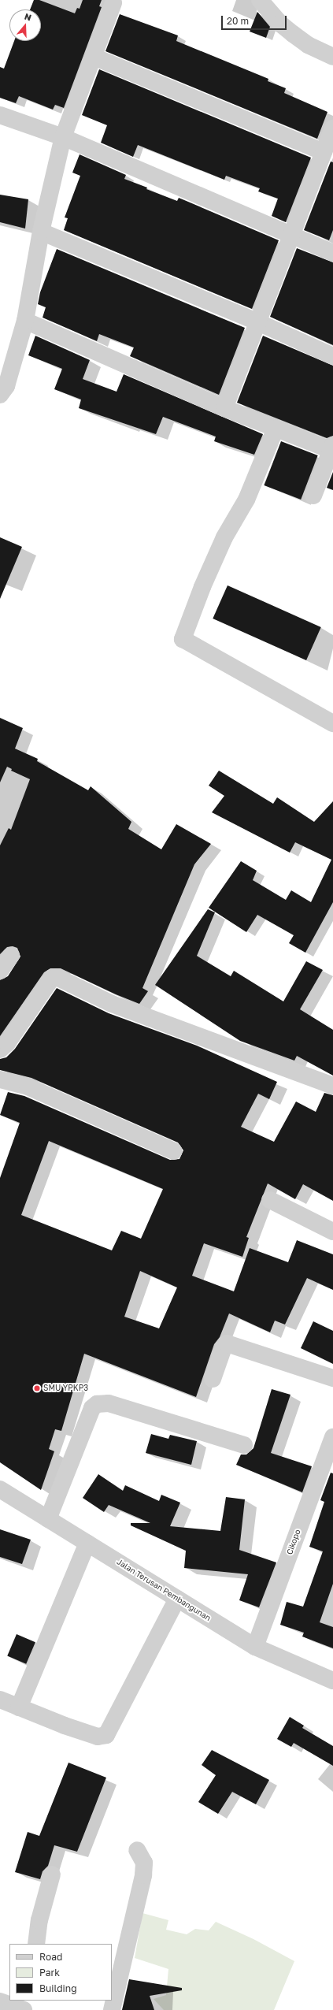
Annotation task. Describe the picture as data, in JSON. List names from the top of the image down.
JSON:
{
  "streets": {
    "street": ["Cikopo", "Jalan Terusan Pembangunan"]
  },
  "crossings": [
    ["Cikopo", "Jalan Terusan Pembangunan"]
  ],
  "places": ["SMU YPKP3"],
  "legend": ["Road", "Park", "Building"],
  "scale_bar": "20 m",
  "north": "top"
}
